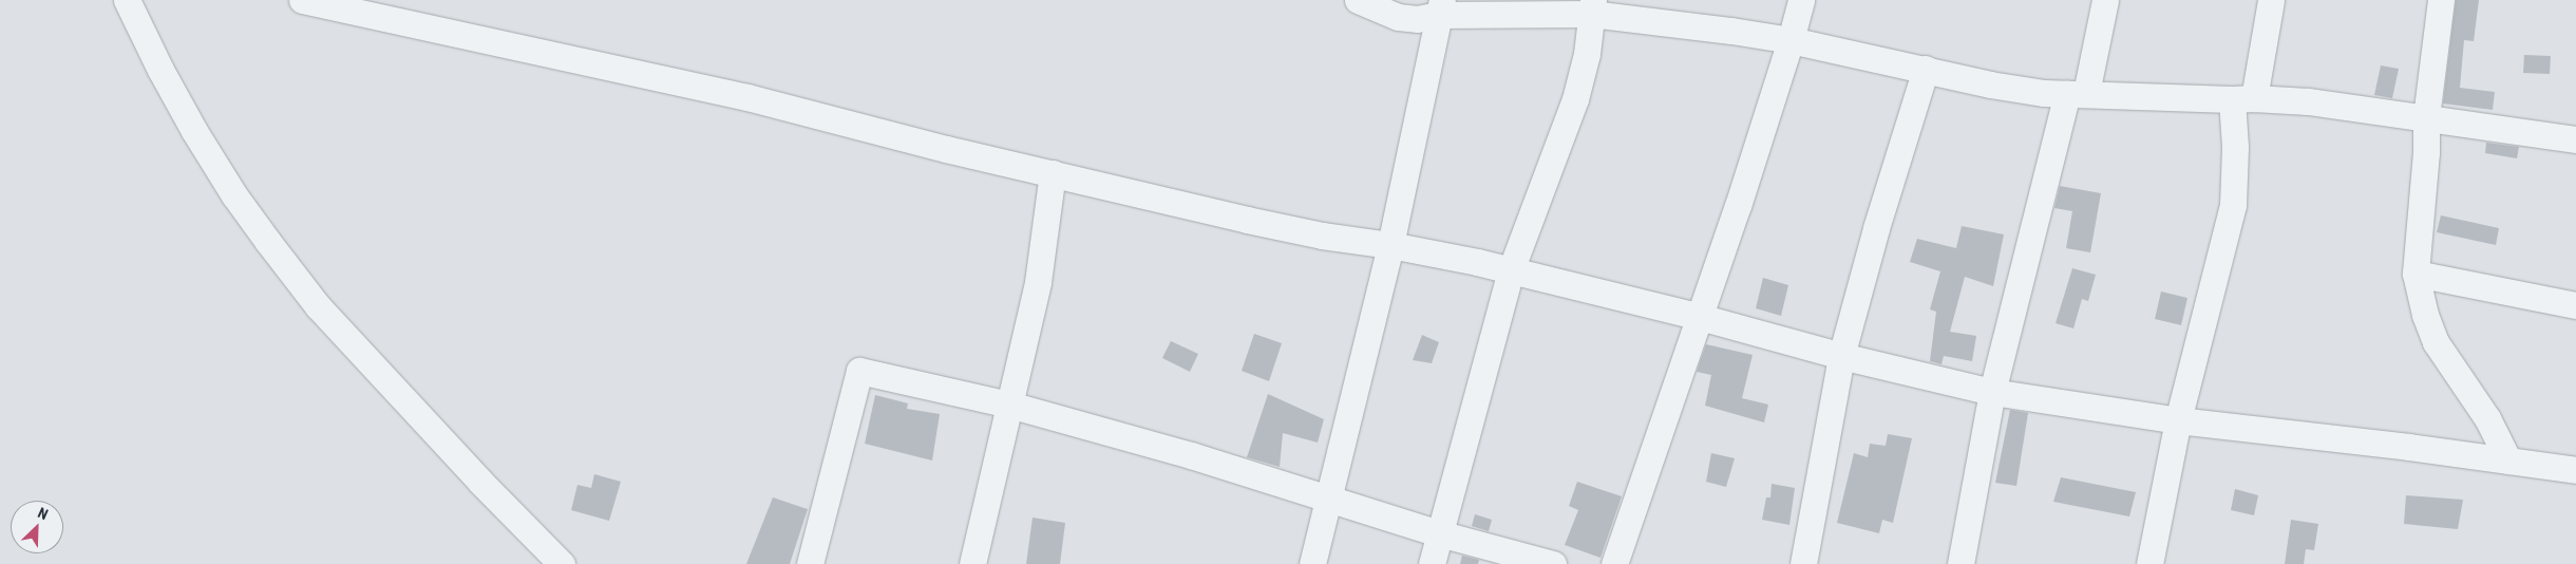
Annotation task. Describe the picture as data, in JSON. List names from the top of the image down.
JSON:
{
  "north": "top right"
}
